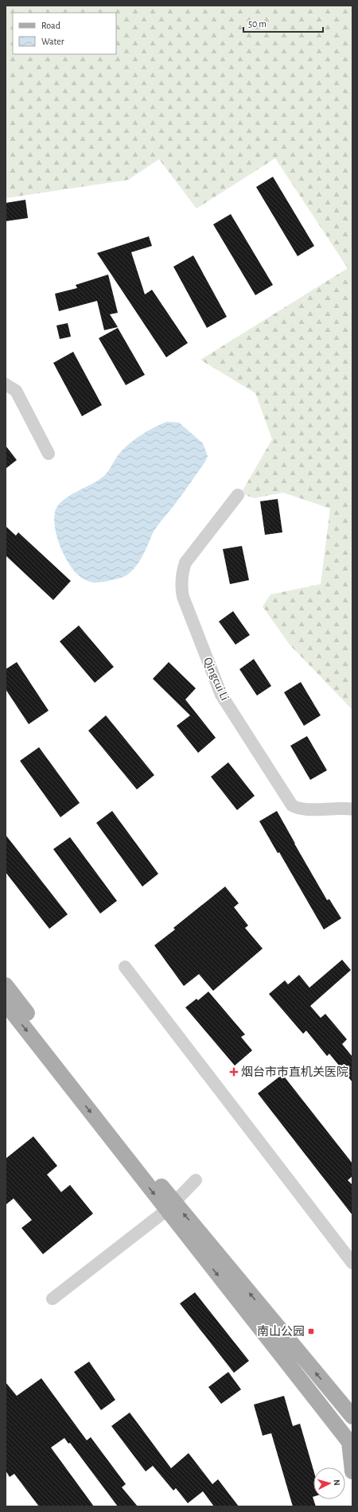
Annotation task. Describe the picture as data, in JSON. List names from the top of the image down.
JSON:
{
  "streets": {
    "street": ["Qingcui Li"]
  },
  "places": {
    "health": ["烟台市市直机关医院"],
    "transit": ["南山公园"]
  },
  "legend": ["Road", "Water"],
  "scale_bar": "50 m",
  "north": "right"
}
